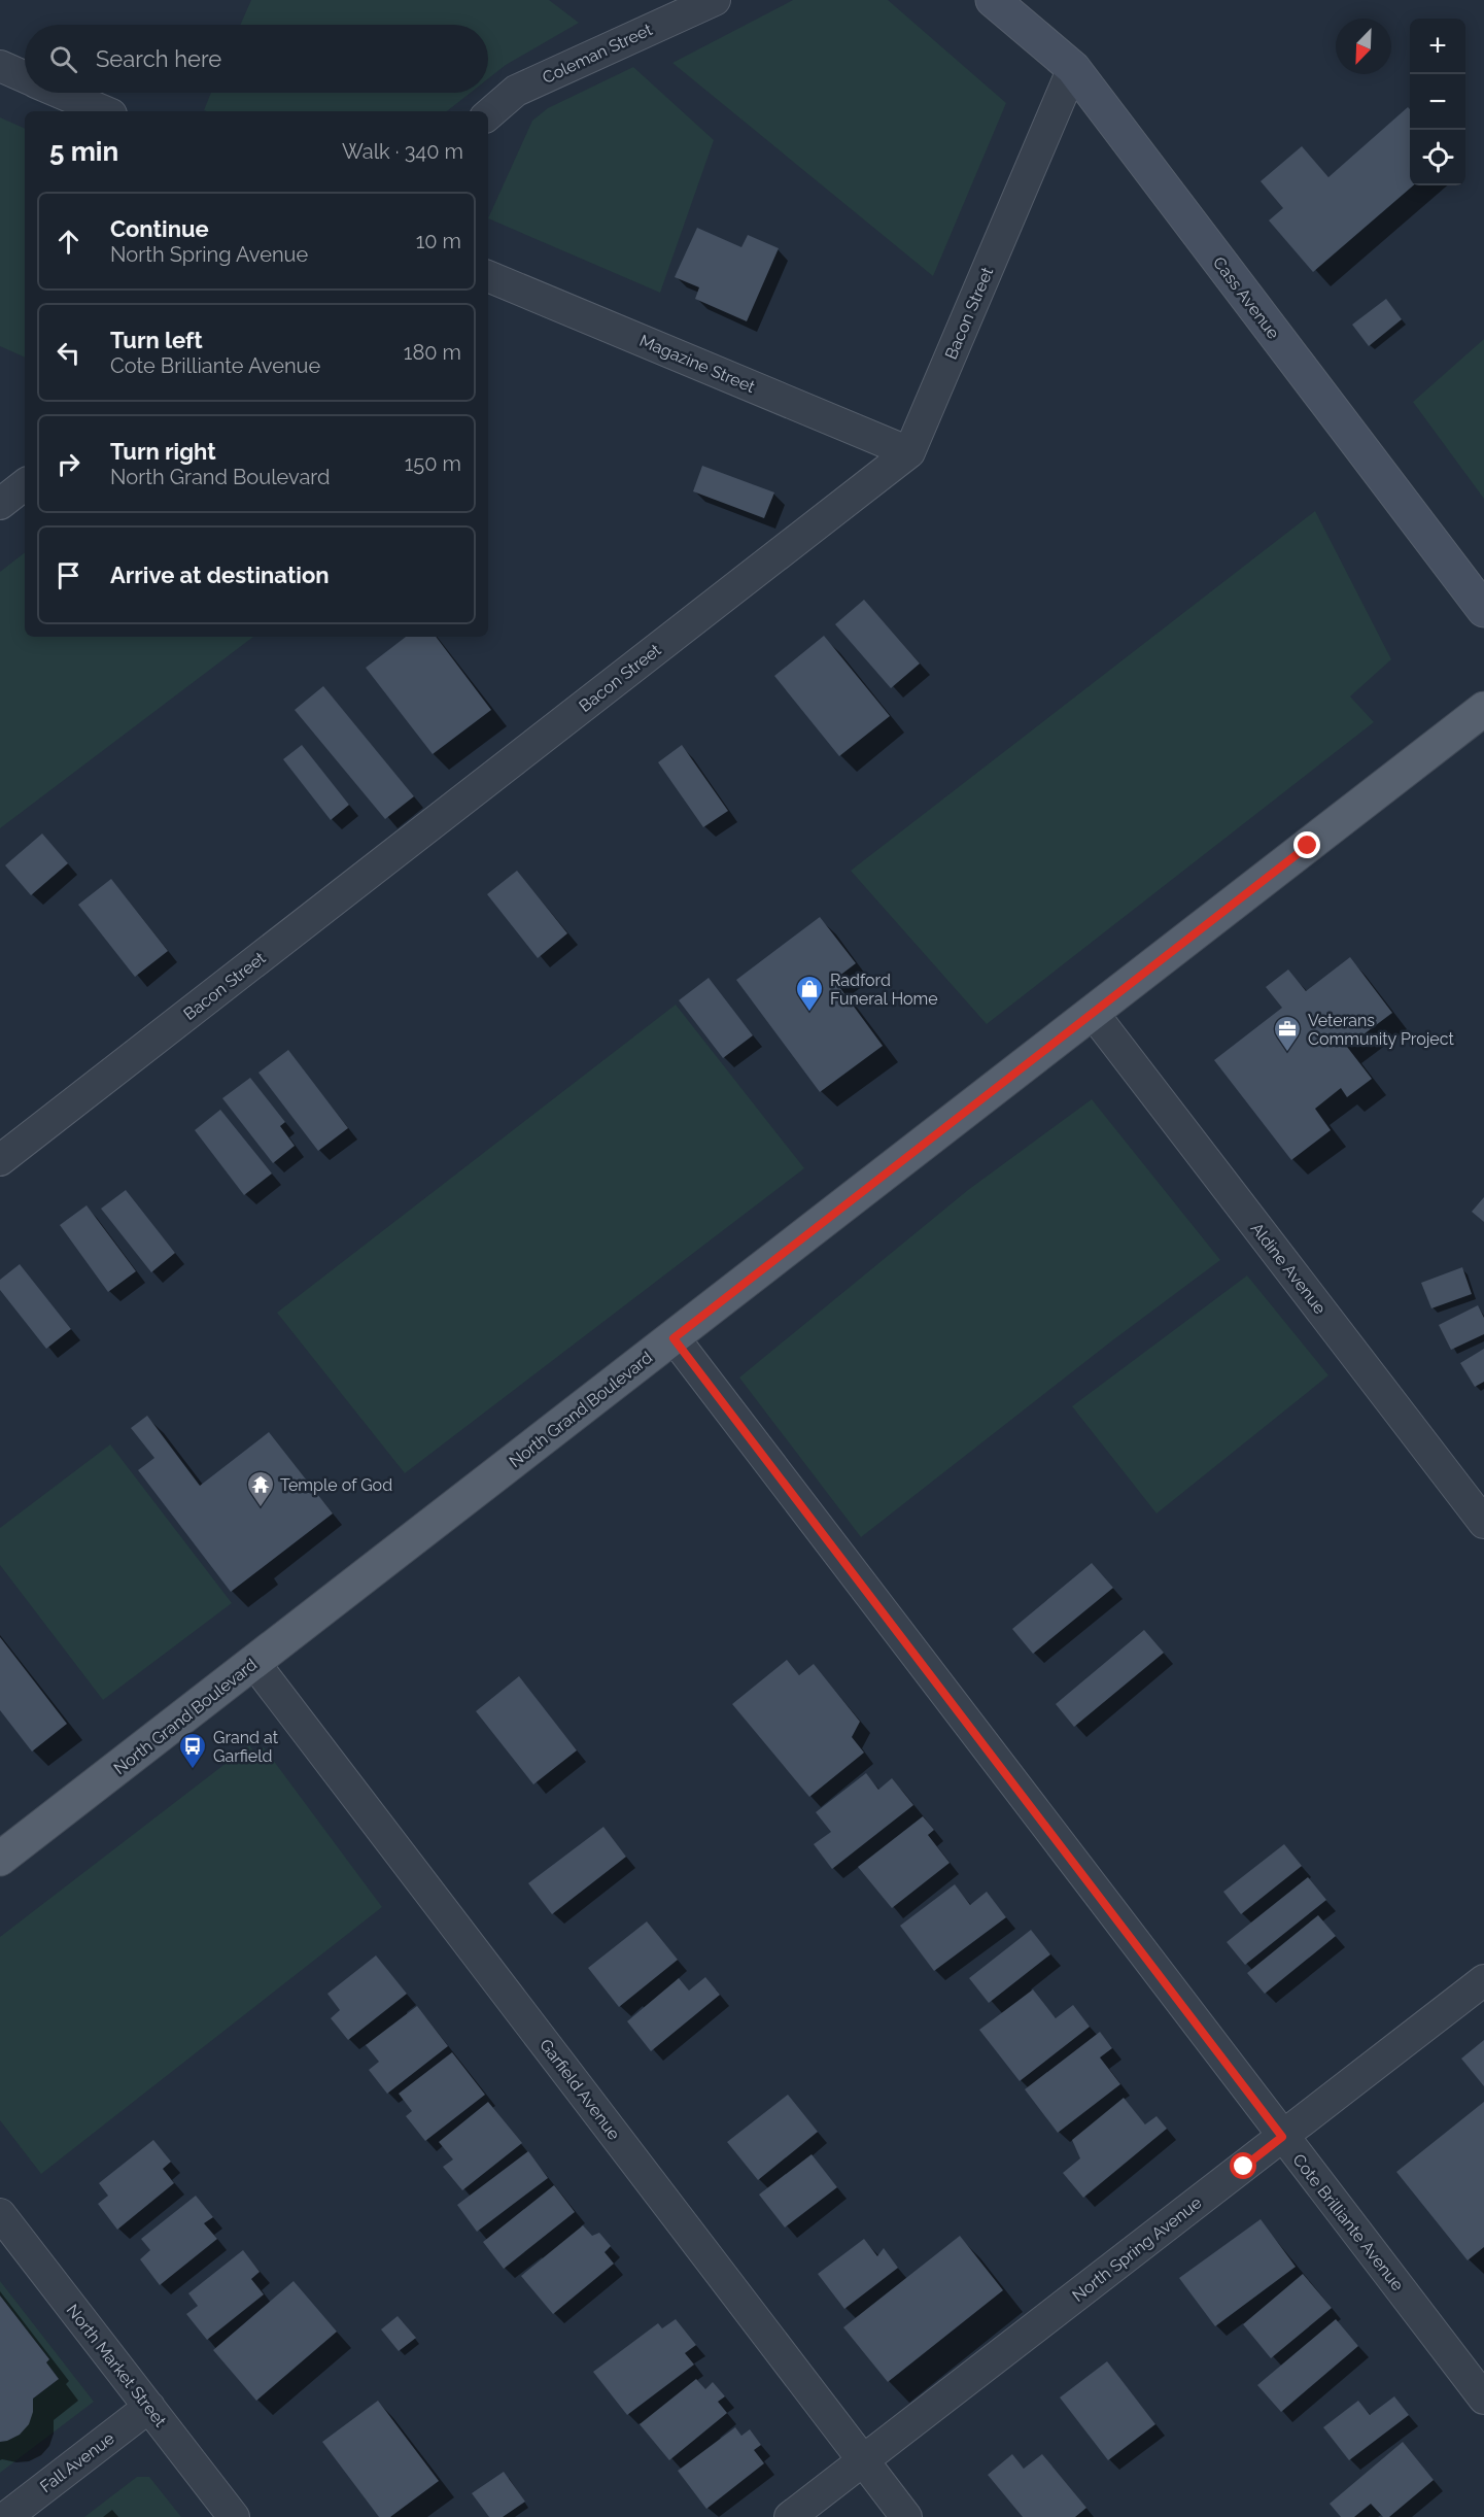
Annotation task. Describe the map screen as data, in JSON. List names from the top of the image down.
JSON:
{
  "streets": {
    "main road": ["Cass Avenue", "North Grand Boulevard"],
    "street": [
      "Coleman Street",
      "Bacon Street",
      "Magazine Street",
      "Aldine Avenue",
      "Garfield Avenue",
      "Cote Brilliante Avenue",
      "North Spring Avenue",
      "North Market Street",
      "Fall Avenue"
    ]
  },
  "crossings": [
    ["Cass Avenue", "Bacon Street"],
    ["Bacon Street", "Magazine Street"],
    ["Aldine Avenue", "North Grand Boulevard"],
    ["North Grand Boulevard", "Garfield Avenue"],
    ["North Grand Boulevard", "Cote Brilliante Avenue"],
    ["Garfield Avenue", "North Spring Avenue"],
    ["Cote Brilliante Avenue", "North Spring Avenue"],
    ["North Market Street", "Fall Avenue"]
  ],
  "places": {
    "shop": ["Radford Funeral Home"],
    "office": ["Veterans Community Project"],
    "temple": ["Temple of God"],
    "bus stop": ["Grand at Garfield"]
  },
  "north": "bottom left",
  "page": {
    "map_buttons": ["+", "−"],
    "search": "Search here",
    "heading": ["5 min", "Walk · 340 m"],
    "list": [
      ["Continue", "North Spring Avenue", "10 m"],
      ["Turn left", "Cote Brilliante Avenue", "180 m"],
      ["Turn right", "North Grand Boulevard", "150 m"],
      "Arrive at destination"
    ]
  }
}
